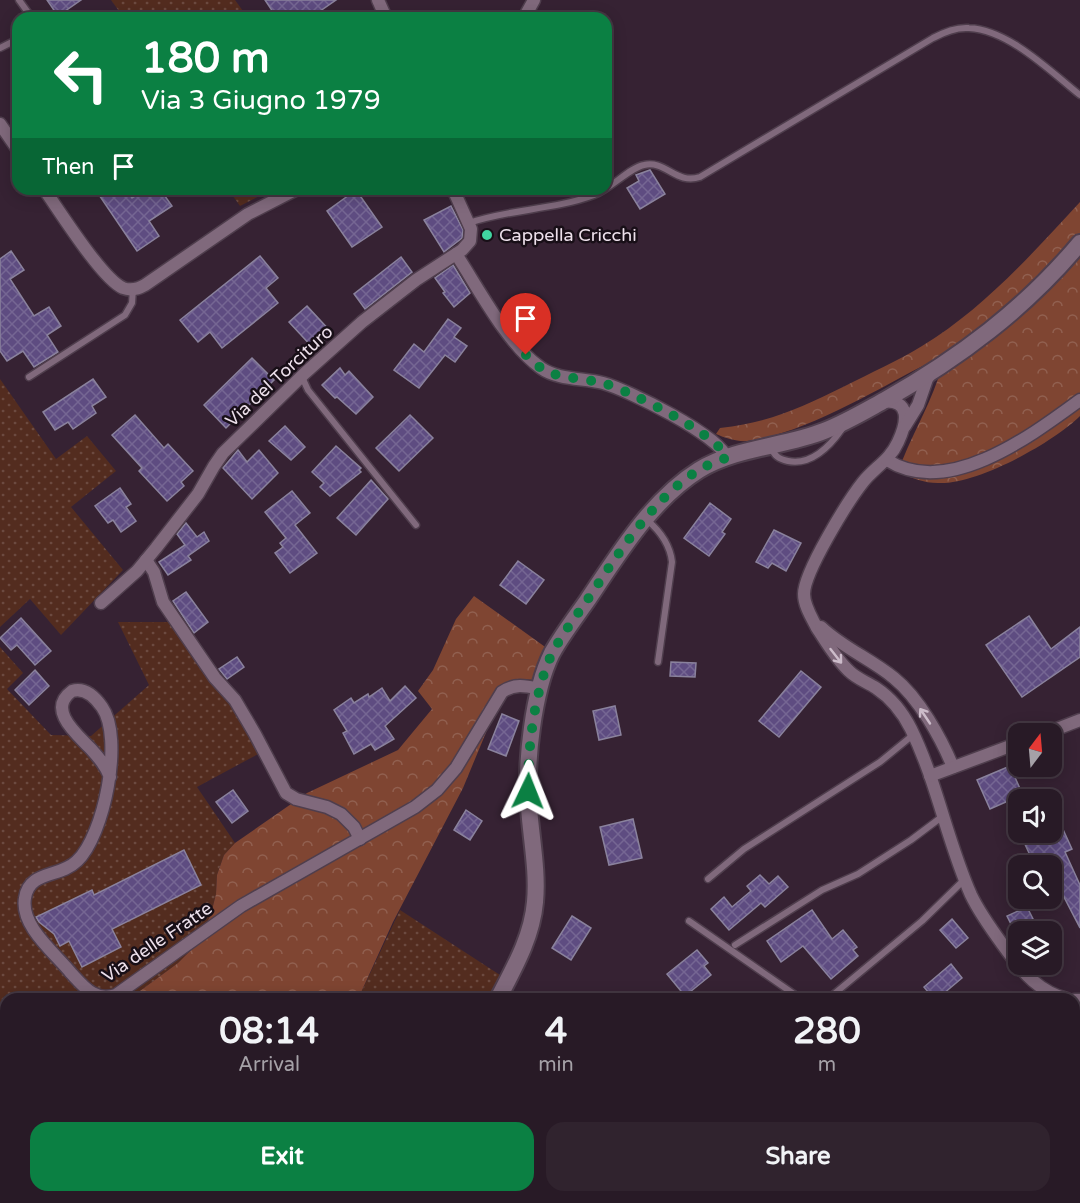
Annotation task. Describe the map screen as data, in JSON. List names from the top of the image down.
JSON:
{
  "streets": {
    "street": ["Via del Torcituro", "Via delle Fratte"]
  },
  "places": ["Cappella Cricchi"],
  "north": "top",
  "page": {
    "turn": ["180 m", "Via 3 Giugno 1979"],
    "then": "Then",
    "eta": [
      "08:14",
      "Arrival",
      "4",
      "min",
      "280",
      "m"
    ],
    "buttons": ["Exit", "Share"]
  }
}
